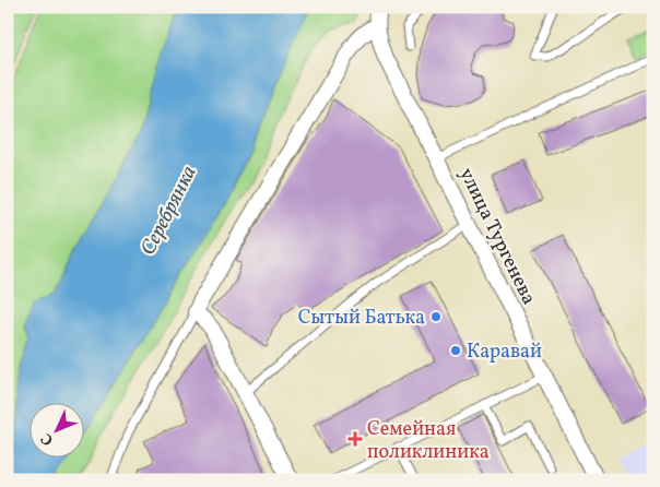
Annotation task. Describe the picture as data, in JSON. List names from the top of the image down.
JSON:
{
  "streets": {
    "street": ["улица Тургенева"]
  },
  "water": ["Серебрянка"],
  "places": {
    "other": ["Сытый Батька", "Каравай"],
    "health": ["Семейная поликлиника"]
  },
  "north": "bottom left"
}
